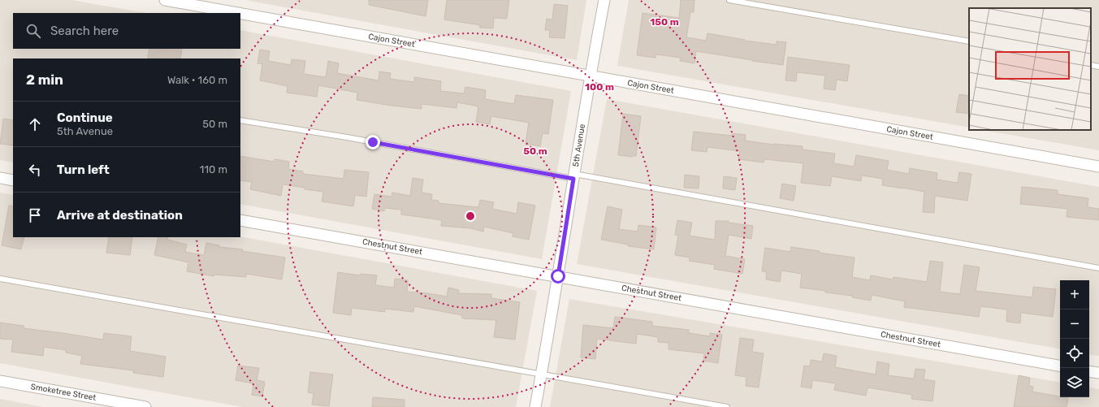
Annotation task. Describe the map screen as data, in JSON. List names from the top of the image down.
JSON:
{
  "streets": {
    "street": [
      "Cajon Street",
      "5th Avenue",
      "Chestnut Street",
      "Smoketree Street"
    ]
  },
  "crossings": [
    ["Cajon Street", "5th Avenue"],
    ["5th Avenue", "Chestnut Street"]
  ],
  "page": {
    "search": "Search here",
    "heading": ["2 min", "Walk · 160 m"],
    "list": [
      ["Continue", "5th Avenue", "50 m"],
      ["Turn left", "110 m"],
      "Arrive at destination"
    ],
    "map_buttons": ["+", "−"]
  },
  "rings": ["150 m", "100 m", "50 m"]
}
